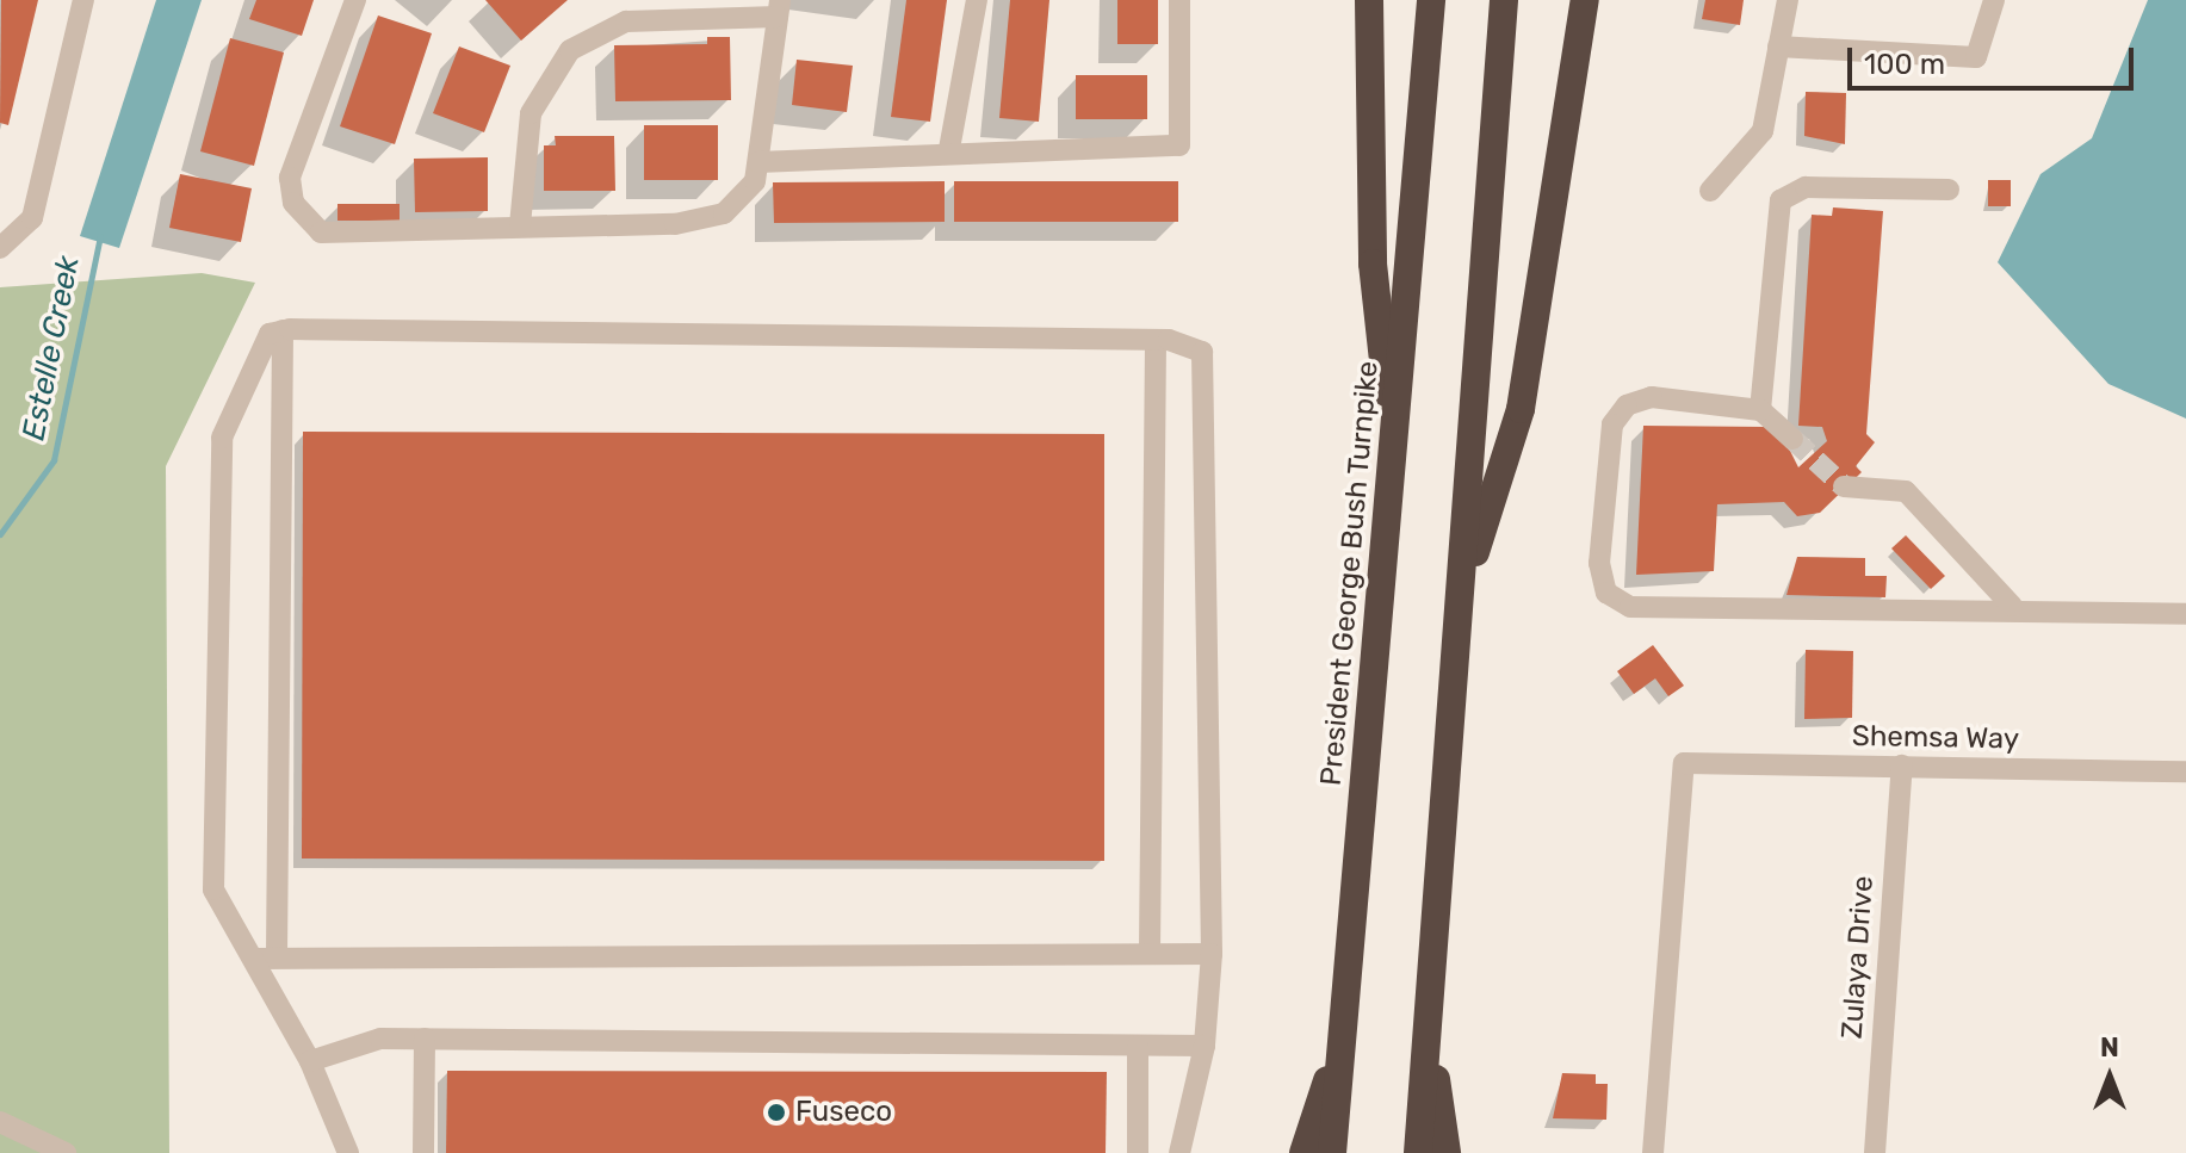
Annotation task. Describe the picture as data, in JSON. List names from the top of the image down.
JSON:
{
  "streets": {
    "highway": ["President George Bush Turnpike"],
    "street": ["Shemsa Way", "Zulaya Drive"]
  },
  "crossings": [
    ["Shemsa Way", "Zulaya Drive"]
  ],
  "water": ["Estelle Creek"],
  "places": ["Fuseco"],
  "scale_bar": "100 m",
  "north": "top"
}
